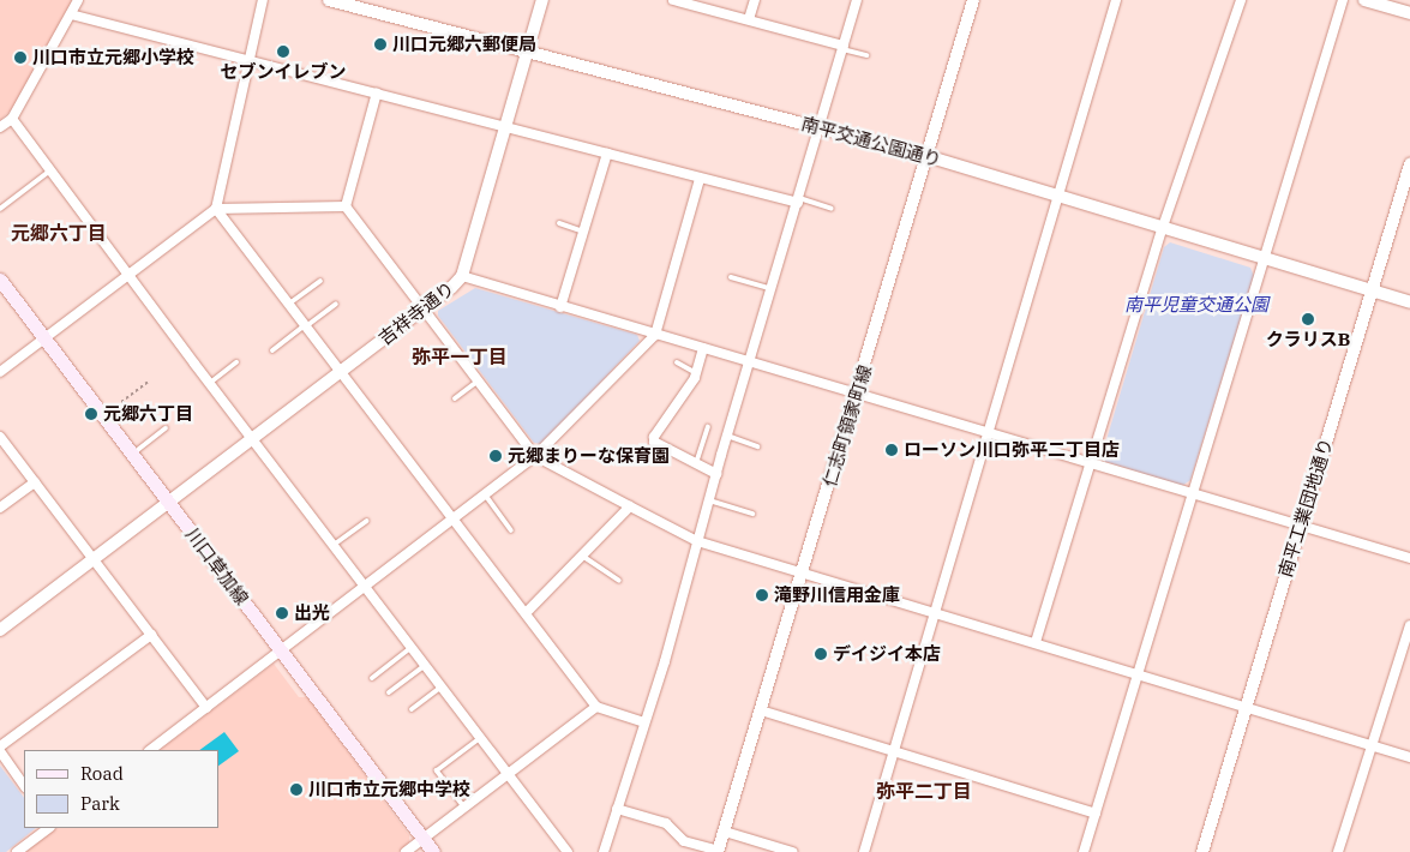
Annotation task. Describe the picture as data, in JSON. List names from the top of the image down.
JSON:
{
  "streets": {
    "main road": ["川口草加線"],
    "street": [
      "南平交通公園通り",
      "吉祥寺通り",
      "仁志町領家町線",
      "南平工業団地通り"
    ]
  },
  "crossings": [
    ["南平交通公園通り", "吉祥寺通り"],
    ["南平交通公園通り", "仁志町領家町線"],
    ["南平交通公園通り", "南平工業団地通り"],
    ["吉祥寺通り", "川口草加線"]
  ],
  "districts": ["元郷六丁目", "弥平一丁目", "弥平二丁目"],
  "parks": ["南平児童交通公園"],
  "places": [
    "川口元郷六郵便局",
    "セブンイレブン",
    "川口市立元郷小学校",
    "クラリスB",
    "元郷六丁目",
    "ローソン川口弥平二丁目店",
    "元郷まりーな保育園",
    "滝野川信用金庫",
    "出光",
    "デイジイ本店",
    "川口市立元郷中学校"
  ],
  "legend": ["Road", "Park"]
}
